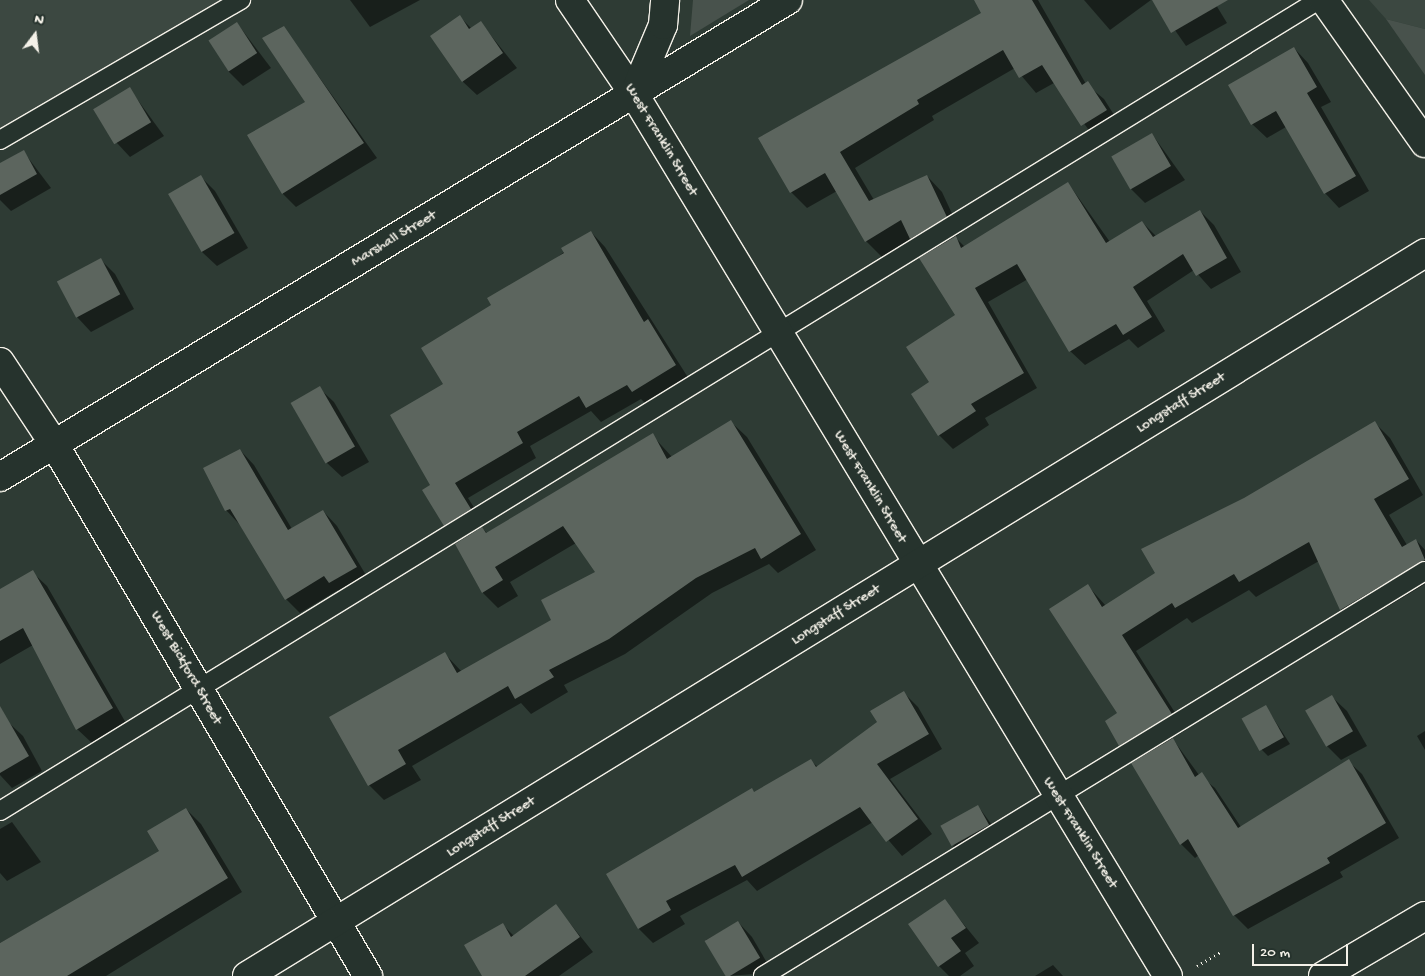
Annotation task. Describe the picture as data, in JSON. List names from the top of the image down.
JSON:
{
  "streets": {
    "street": [
      "West Franklin Street",
      "Marshall Street",
      "Longstaff Street",
      "West Bickford Street"
    ]
  },
  "crossings": [
    ["West Franklin Street", "Marshall Street"],
    ["West Franklin Street", "Longstaff Street"],
    ["Marshall Street", "West Bickford Street"],
    ["Longstaff Street", "West Bickford Street"]
  ],
  "scale_bar": "20 m",
  "north": "top"
}
